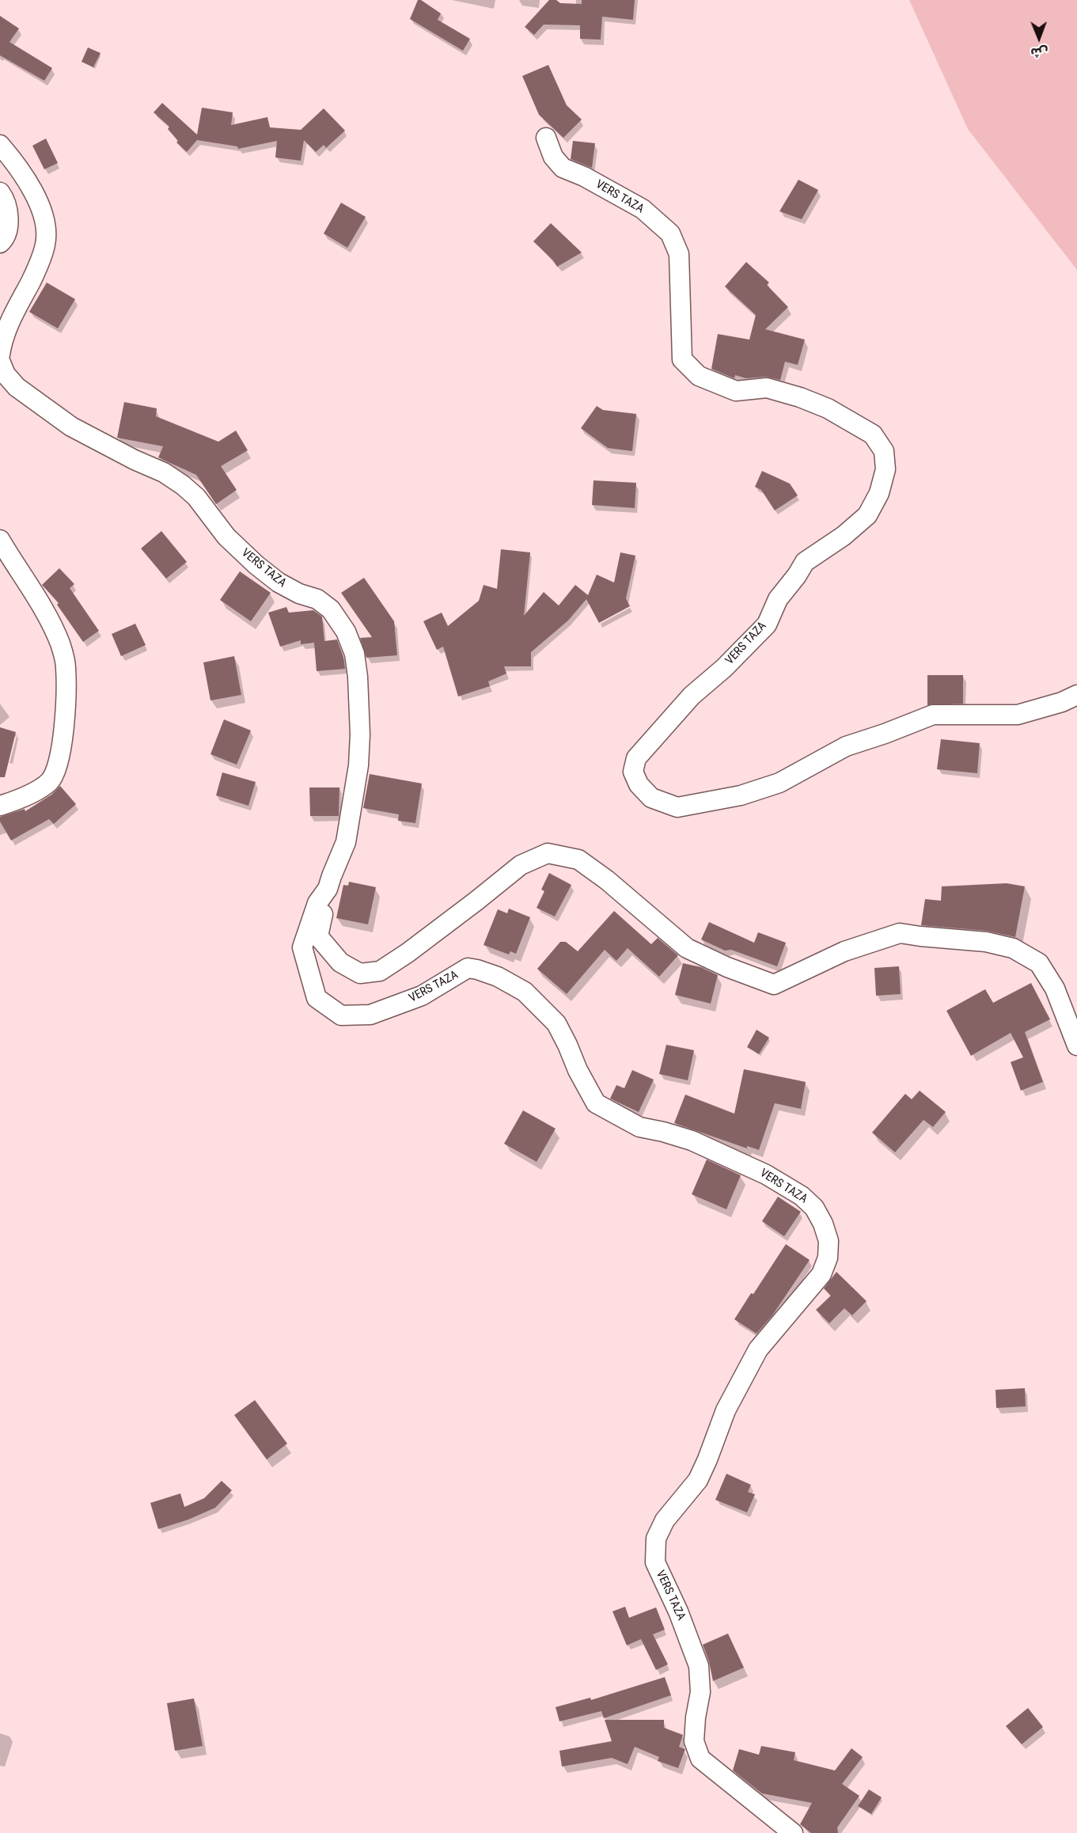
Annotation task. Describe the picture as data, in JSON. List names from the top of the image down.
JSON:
{
  "streets": {
    "street": ["VERS TAZA"]
  },
  "north": "bottom"
}
